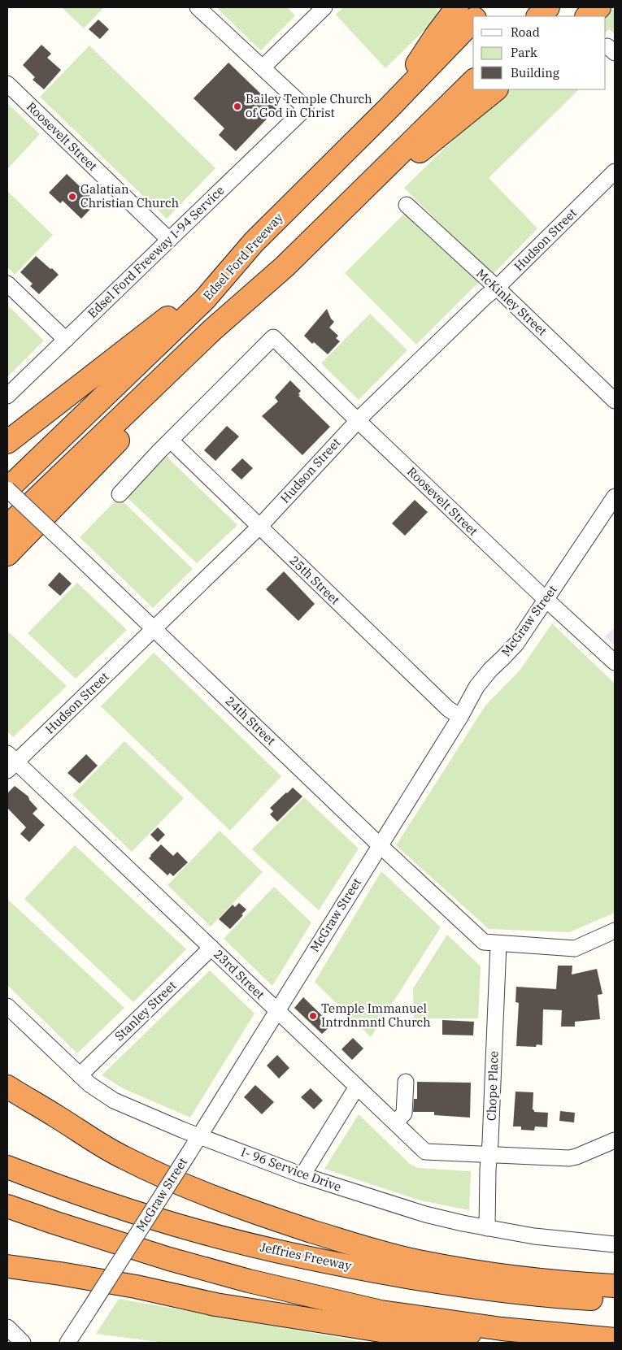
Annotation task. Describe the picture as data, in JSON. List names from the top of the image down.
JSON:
{
  "streets": {
    "highway": ["Edsel Ford Freeway", "Jeffries Freeway"],
    "street": [
      "Roosevelt Street",
      "Hudson Street",
      "Edsel Ford Freeway I-94 Service",
      "McKinley Street",
      "25th Street",
      "McGraw Street",
      "24th Street",
      "23rd Street",
      "Stanley Street",
      "Chope Place",
      "I- 96 Service Drive"
    ]
  },
  "crossings": [
    ["Roosevelt Street", "Hudson Street"],
    ["Roosevelt Street", "Edsel Ford Freeway I-94 Service"],
    ["Roosevelt Street", "25th Street"],
    ["Roosevelt Street", "McGraw Street"],
    ["Hudson Street", "McKinley Street"],
    ["Hudson Street", "25th Street"],
    ["Hudson Street", "24th Street"],
    ["Hudson Street", "23rd Street"],
    ["Edsel Ford Freeway", "24th Street"],
    ["25th Street", "McGraw Street"],
    ["McGraw Street", "24th Street"],
    ["McGraw Street", "23rd Street"],
    ["McGraw Street", "I- 96 Service Drive"],
    ["24th Street", "Chope Place"],
    ["23rd Street", "Stanley Street"],
    ["23rd Street", "Chope Place"],
    ["Stanley Street", "I- 96 Service Drive"],
    ["Chope Place", "I- 96 Service Drive"]
  ],
  "places": ["Bailey Temple Church of God in Christ", "Galatian Christian Church", "Temple Immanuel Intrdnmntl Church"],
  "legend": ["Road", "Park", "Building"]
}
